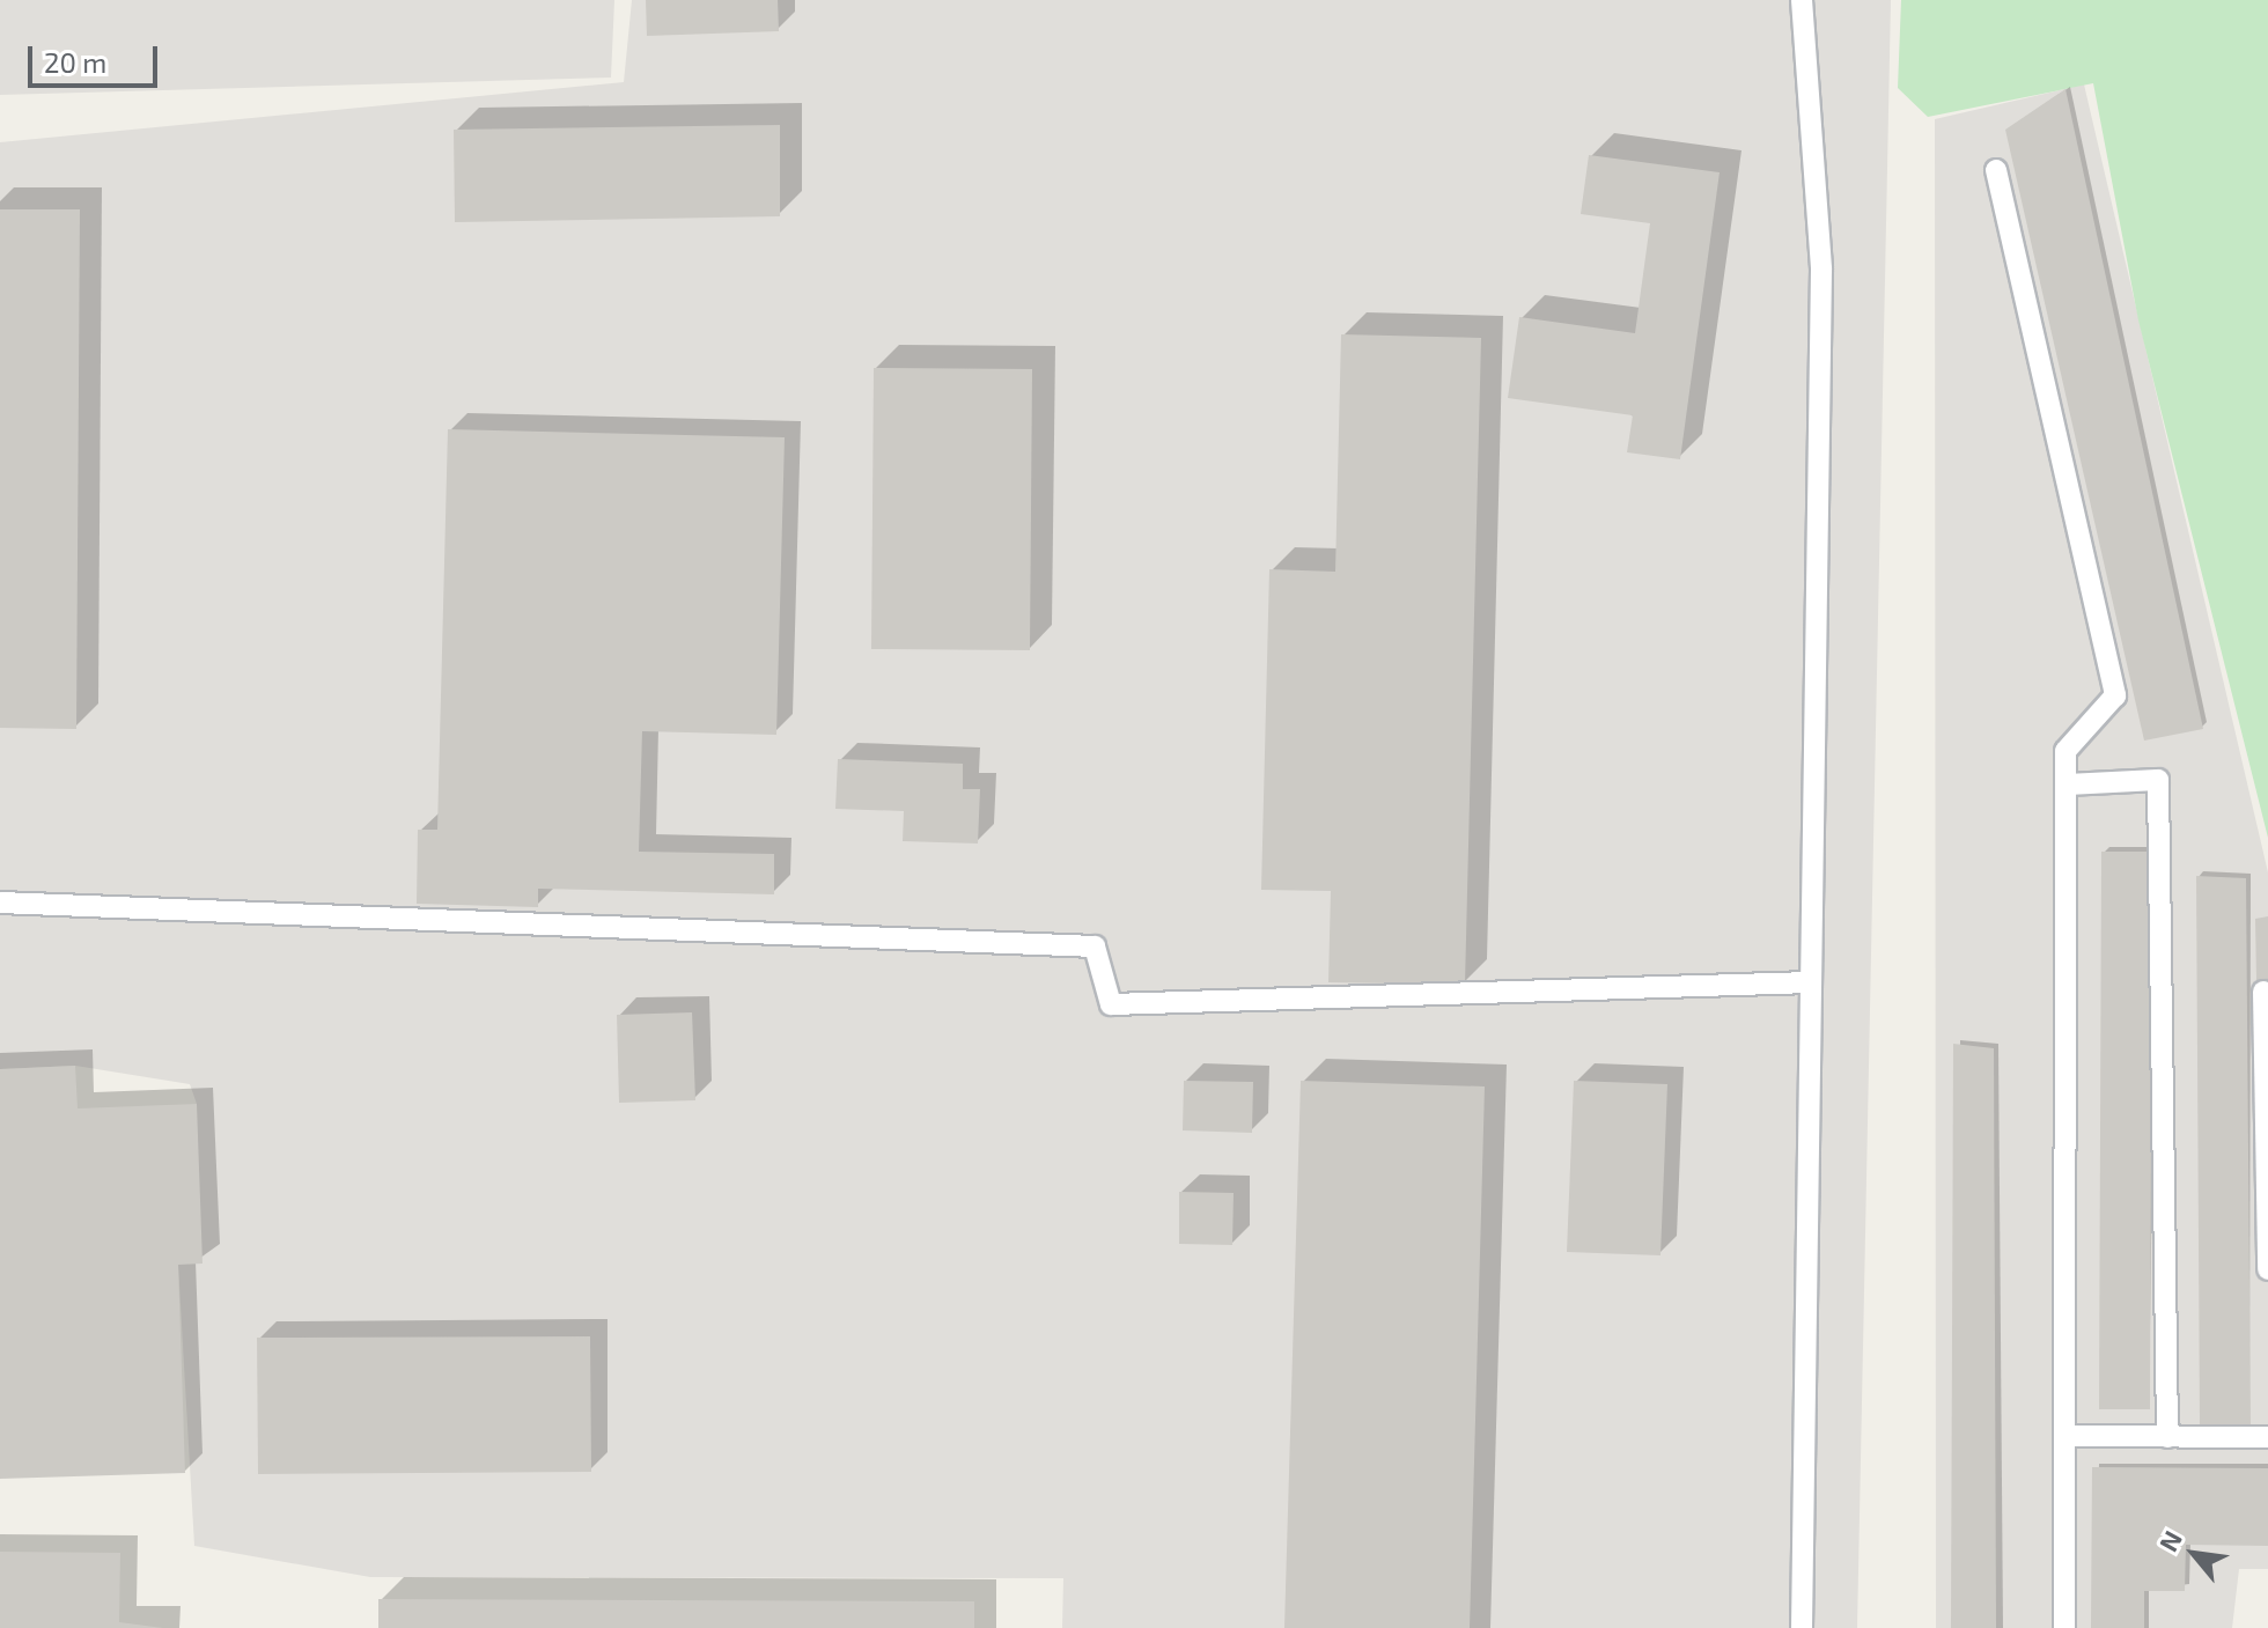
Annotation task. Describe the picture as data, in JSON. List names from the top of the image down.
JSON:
{
  "scale_bar": "20 m",
  "north": "top left"
}
